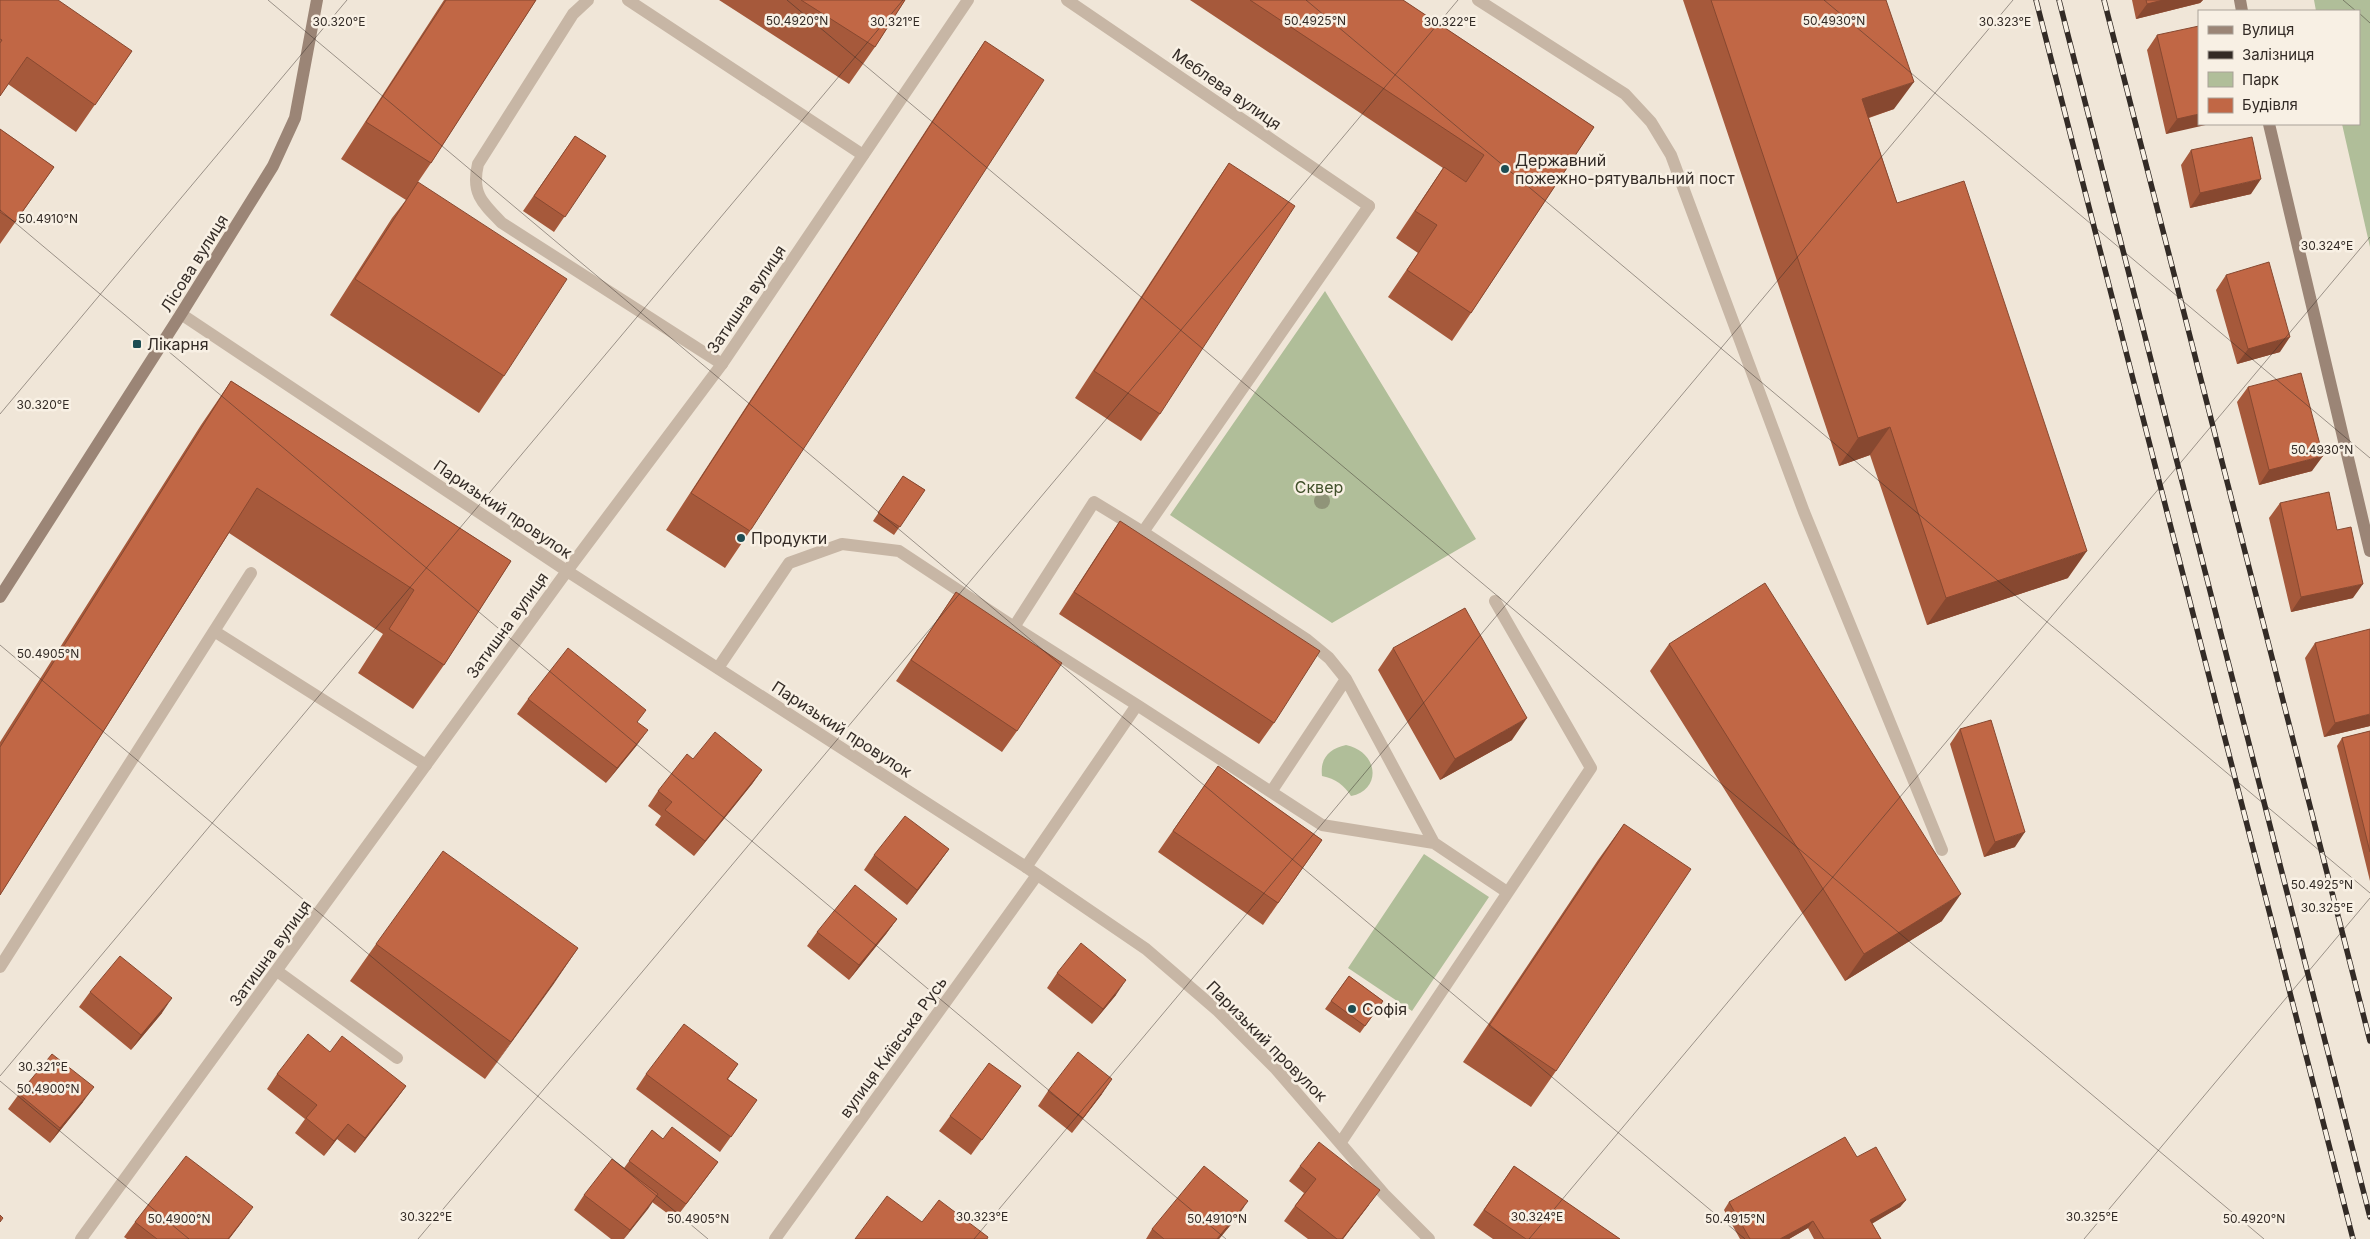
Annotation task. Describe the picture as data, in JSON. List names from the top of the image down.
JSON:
{
  "streets": {
    "street": [
      "Меблева вулиця",
      "Лісова вулиця",
      "Затишна вулиця",
      "Паризький провулок",
      "вулиця Київська Русь"
    ]
  },
  "crossings": [
    ["Лісова вулиця", "Паризький провулок"],
    ["Затишна вулиця", "Паризький провулок"],
    ["Паризький провулок", "вулиця Київська Русь"]
  ],
  "parks": ["Сквер"],
  "places": {
    "other": ["Державний пожежно-рятувальний пост", "Продукти", "Софія"],
    "transit": ["Лікарня"]
  },
  "legend": [
    "Вулиця",
    "Залізниця",
    "Парк",
    "Будівля"
  ],
  "coordinates": [
    "50.4920°N",
    "50.4925°N",
    "50.4930°N",
    "30.320°E",
    "30.321°E",
    "30.322°E",
    "30.323°E",
    "50.4910°N",
    "30.324°E",
    "50.4905°N",
    "30.325°E",
    "50.4900°N",
    "50.4915°N"
  ]
}
